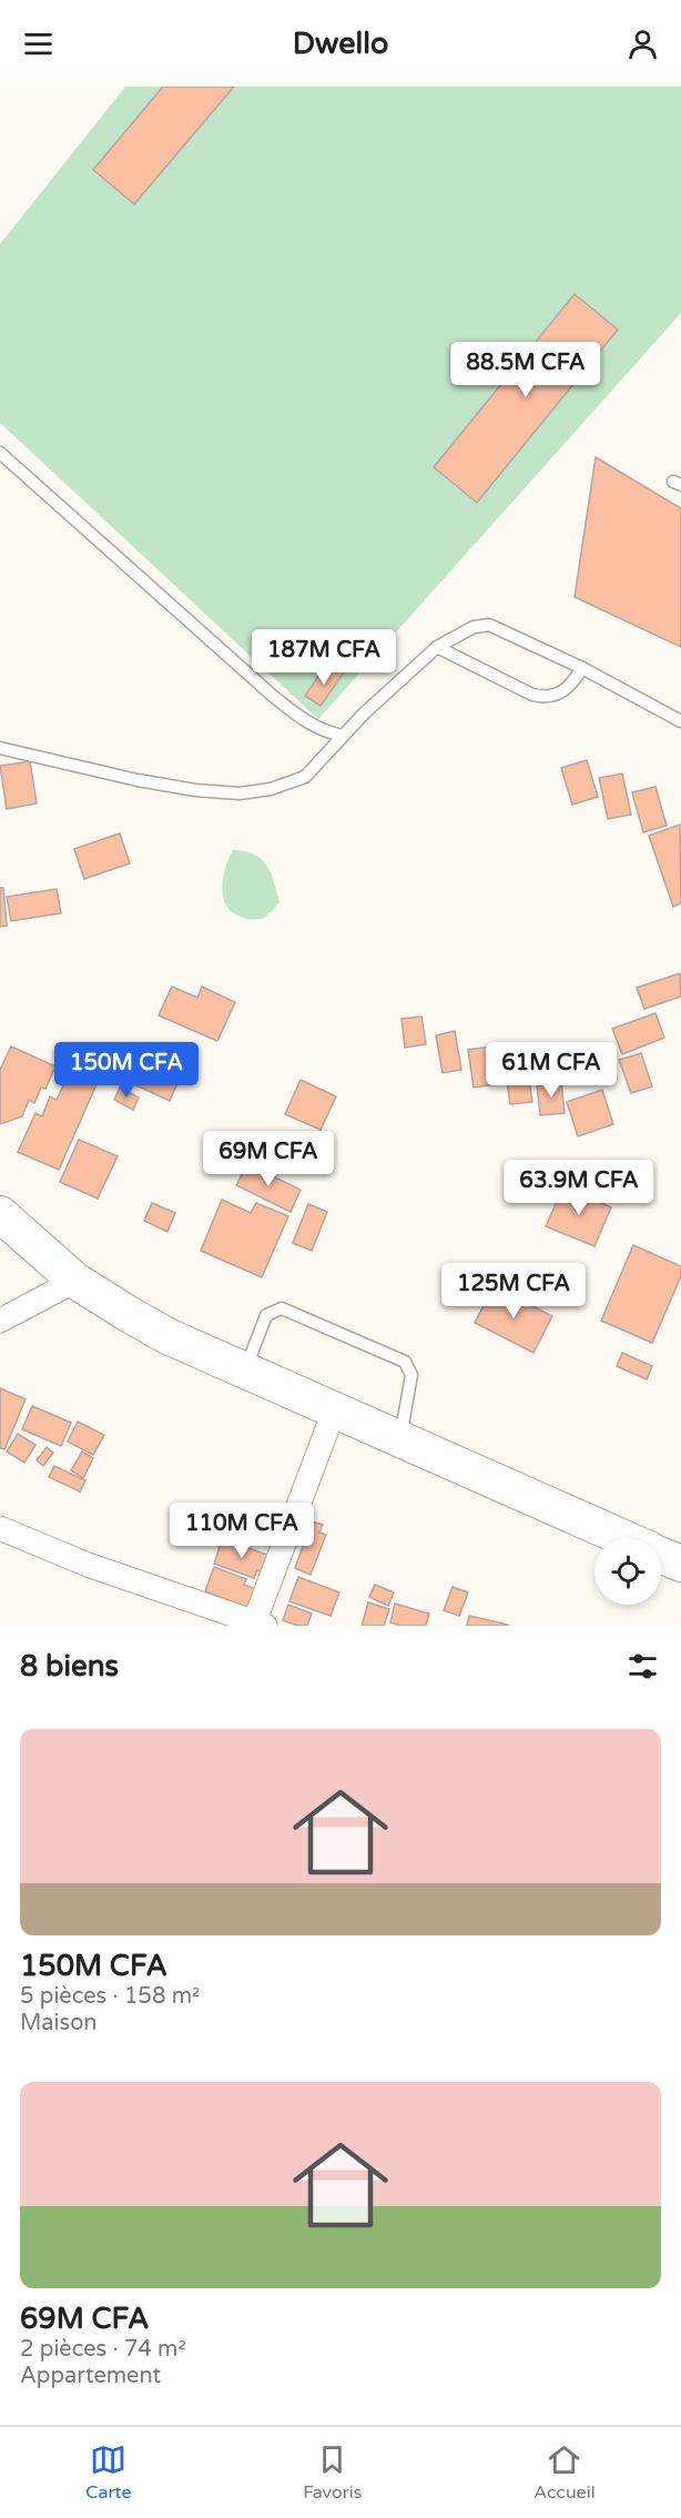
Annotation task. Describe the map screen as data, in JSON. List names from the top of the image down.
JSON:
{
  "page": {
    "header": "Dwello",
    "price": [
      "88.5M CFA",
      "187M CFA",
      "150M CFA",
      "61M CFA",
      "69M CFA",
      "63.9M CFA",
      "125M CFA",
      "110M CFA"
    ],
    "heading": "8 biens",
    "list": [
      {
        "name": "150M CFA",
        "note": "5 pièces · 158 m² · Maison"
      },
      {
        "name": "69M CFA",
        "note": "2 pièces · 74 m² · Appartement"
      }
    ],
    "tabs": ["Carte", "Favoris", "Accueil"]
  }
}
